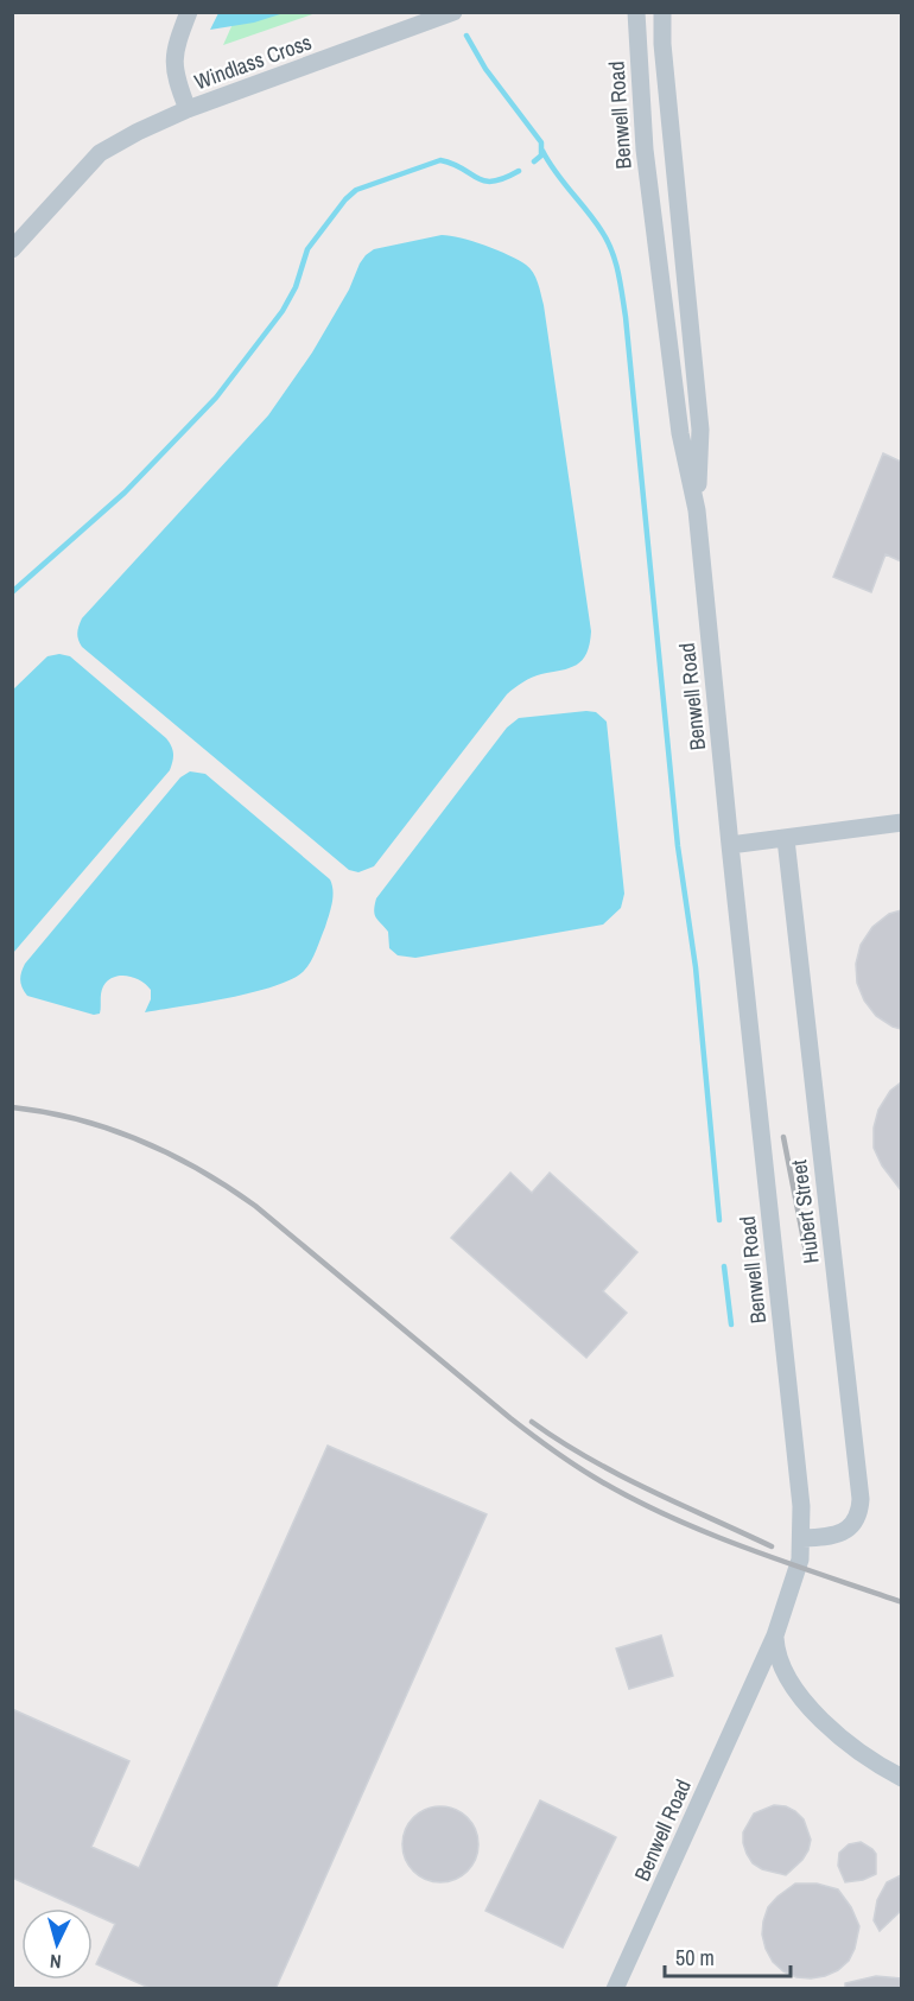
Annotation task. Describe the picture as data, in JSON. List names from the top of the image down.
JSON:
{
  "streets": {
    "street": ["Windlass Cross", "Benwell Road", "Hubert Street"]
  },
  "crossings": [
    ["Benwell Road", "Hubert Street"]
  ],
  "scale_bar": "50 m",
  "north": "bottom"
}
